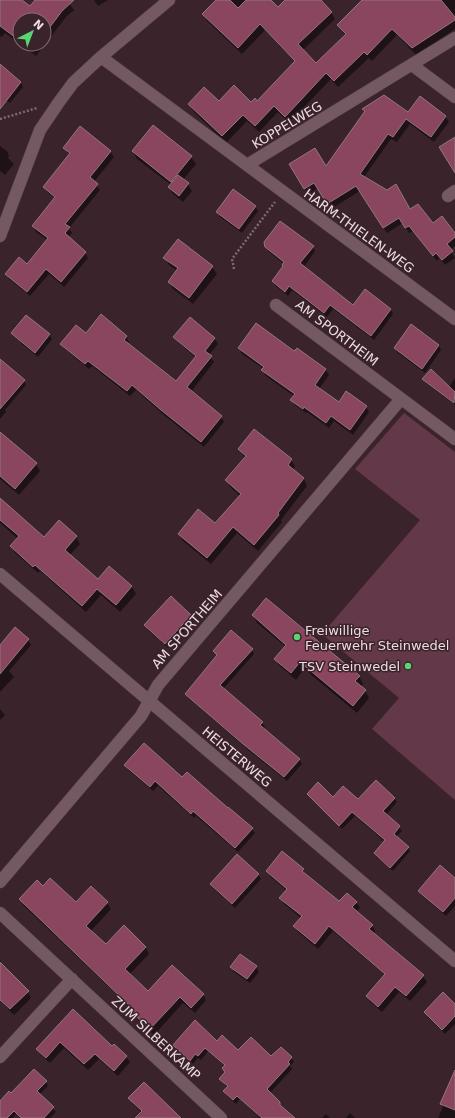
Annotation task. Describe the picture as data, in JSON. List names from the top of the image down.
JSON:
{
  "streets": {
    "street": [
      "KOPPELWEG",
      "HARM-THIELEN-WEG",
      "AM SPORTHEIM",
      "HEISTERWEG",
      "ZUM SILBERKAMP"
    ]
  },
  "crossings": [
    ["KOPPELWEG", "HARM-THIELEN-WEG"],
    ["AM SPORTHEIM", "HEISTERWEG"]
  ],
  "places": ["Freiwillige Feuerwehr Steinwedel", "TSV Steinwedel"],
  "north": "top right"
}
